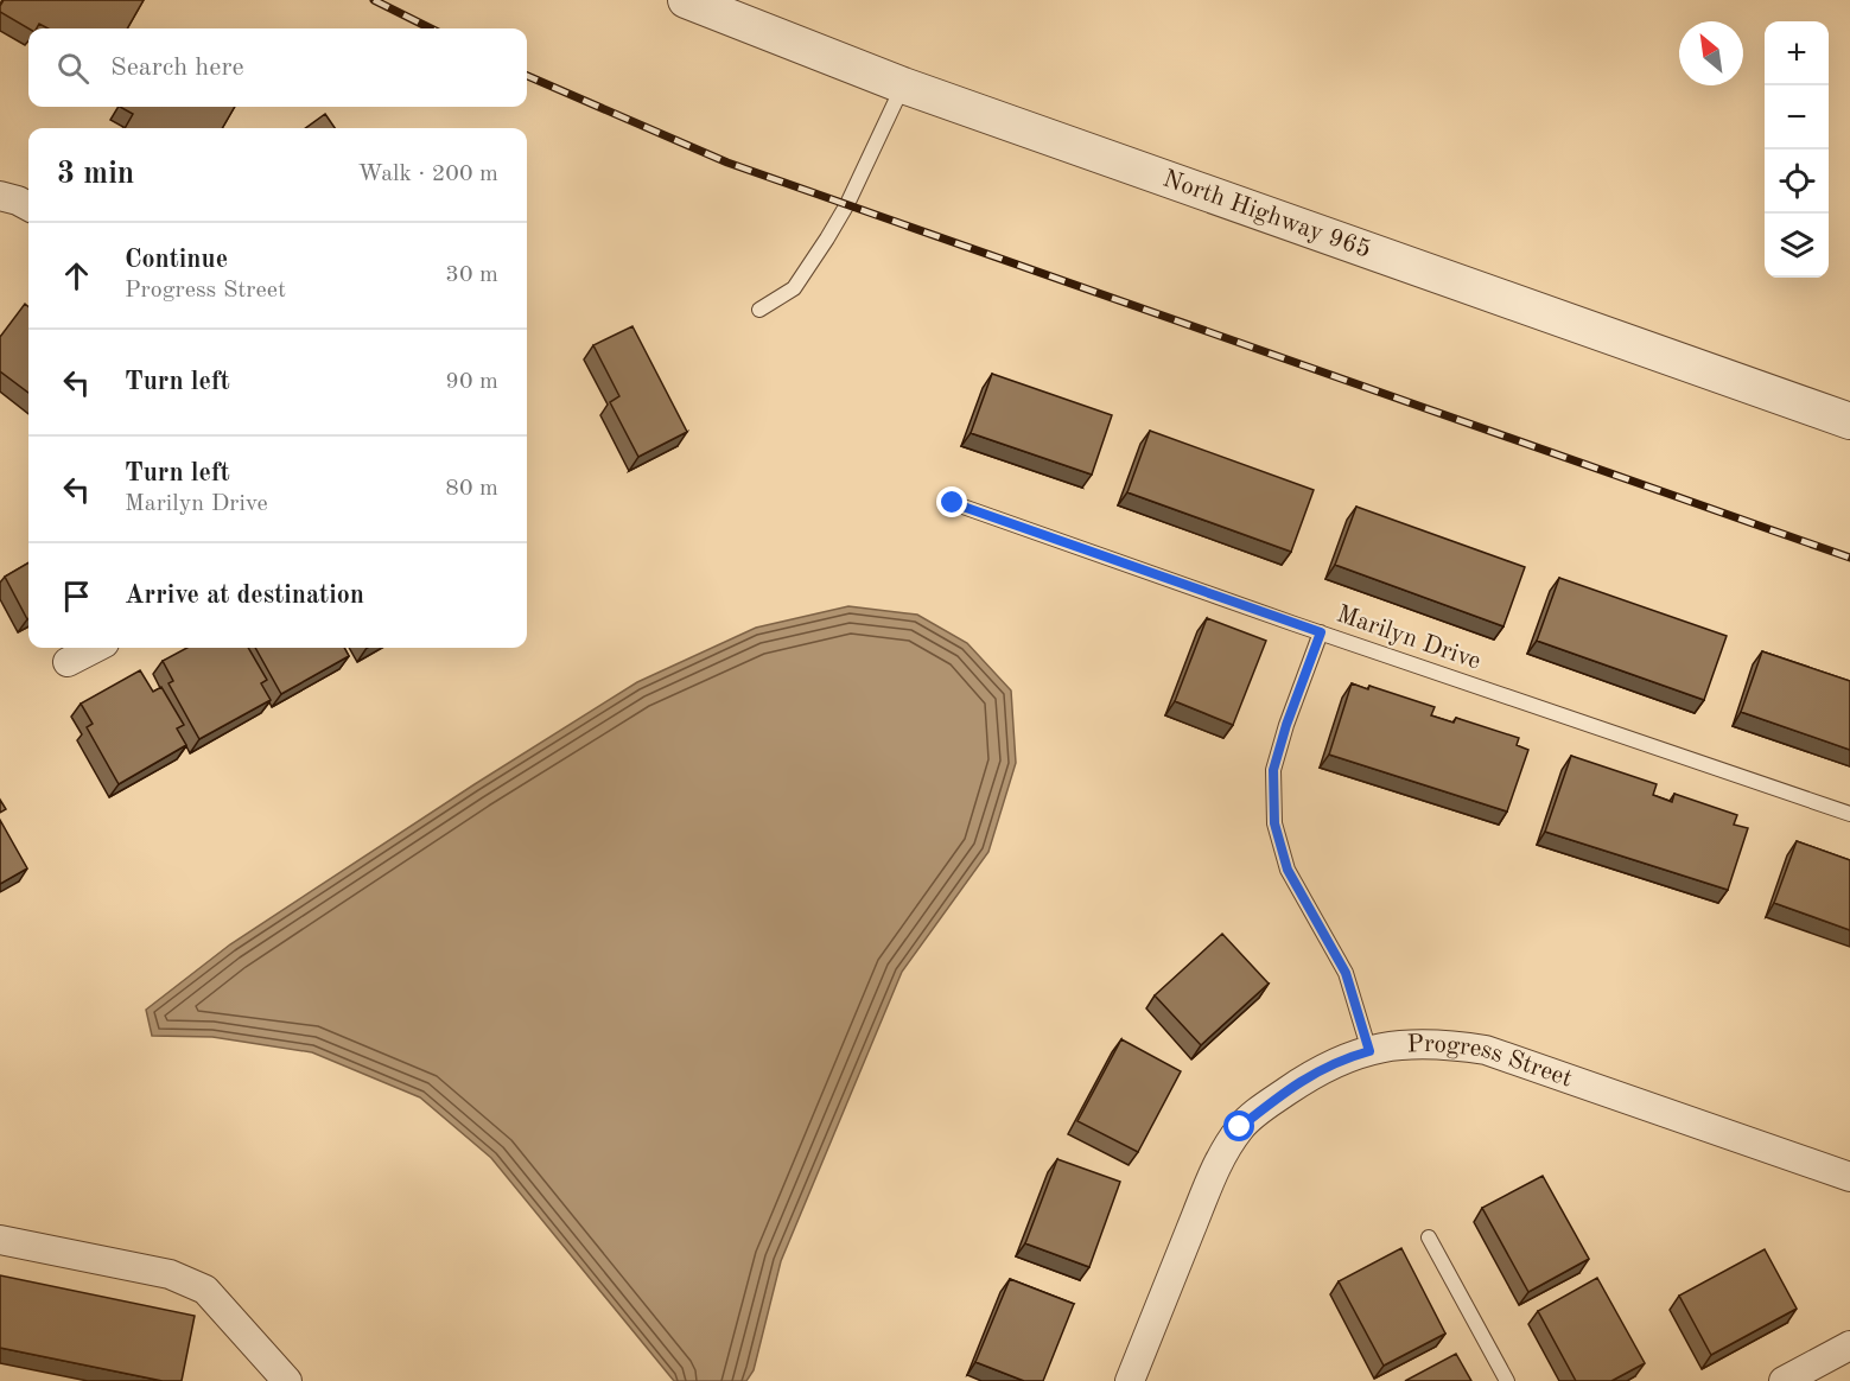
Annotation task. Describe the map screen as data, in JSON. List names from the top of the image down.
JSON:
{
  "streets": {
    "street": ["North Highway 965", "Progress Street"],
    "lane": ["Marilyn Drive"]
  },
  "north": "top left",
  "page": {
    "map_buttons": ["+", "−"],
    "search": "Search here",
    "heading": ["3 min", "Walk · 200 m"],
    "list": [
      ["Continue", "Progress Street", "30 m"],
      ["Turn left", "90 m"],
      ["Turn left", "Marilyn Drive", "80 m"],
      "Arrive at destination"
    ]
  }
}
